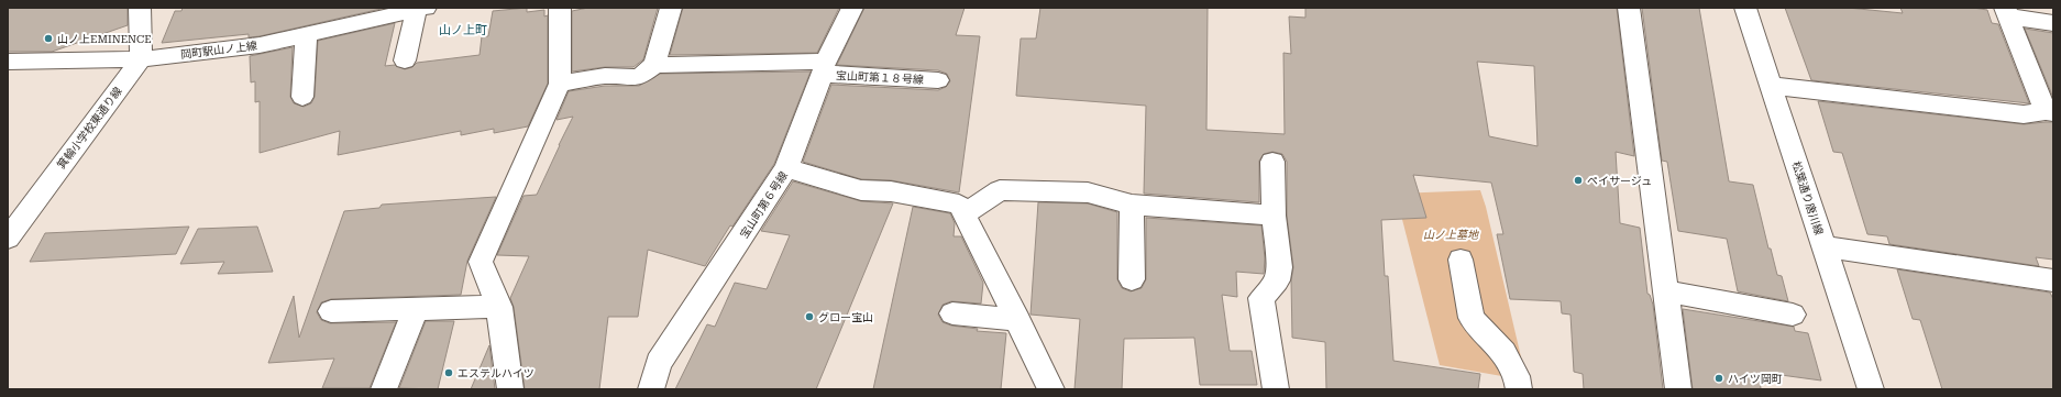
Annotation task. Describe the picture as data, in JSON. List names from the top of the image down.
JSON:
{
  "streets": {
    "street": [
      "岡町駅山ノ上線",
      "宝山町第１８号線",
      "箕輪小学校東通り線",
      "松葉通り唐川線",
      "宝山町第６号線"
    ]
  },
  "crossings": [
    ["岡町駅山ノ上線", "箕輪小学校東通り線"],
    ["宝山町第１８号線", "宝山町第６号線"]
  ],
  "districts": ["山ノ上町"],
  "parks": ["山ノ上墓地"],
  "places": [
    "山ノ上EMINENCE",
    "ペイサージュ",
    "グロー宝山",
    "エステルハイツ",
    "ハイツ岡町"
  ]
}
